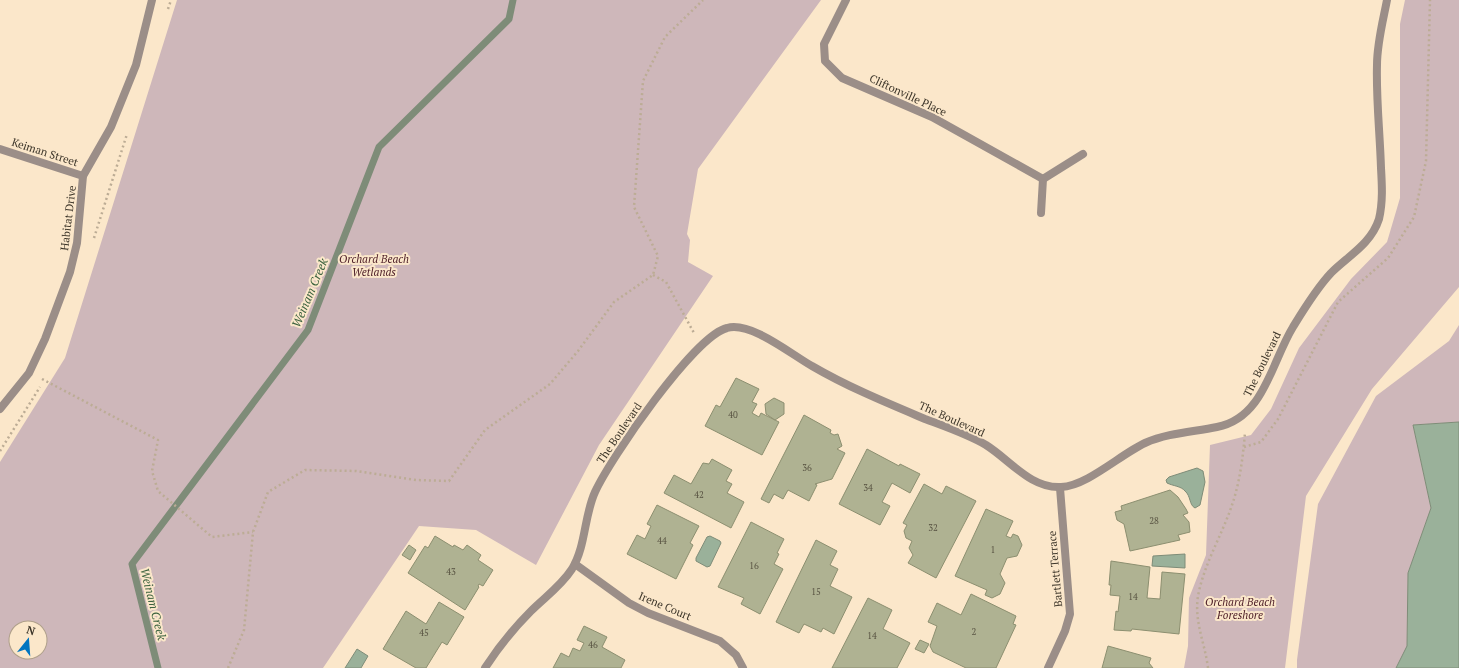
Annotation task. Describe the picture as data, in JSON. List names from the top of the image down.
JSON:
{
  "streets": {
    "street": [
      "Cliftonville Place",
      "Keiman Street",
      "Habitat Drive",
      "The Boulevard",
      "Bartlett Terrace",
      "Irene Court"
    ]
  },
  "crossings": [
    ["Keiman Street", "Habitat Drive"],
    ["The Boulevard", "Bartlett Terrace"],
    ["The Boulevard", "Irene Court"]
  ],
  "water": ["Weinam Creek"],
  "parks": ["Orchard Beach Wetlands", "Orchard Beach Foreshore"],
  "house_numbers": [
    "40",
    "36",
    "34",
    "42",
    "28",
    "32",
    "44",
    "1",
    "16",
    "43",
    "15",
    "14",
    "2",
    "45",
    "14",
    "46"
  ],
  "north": "top"
}
